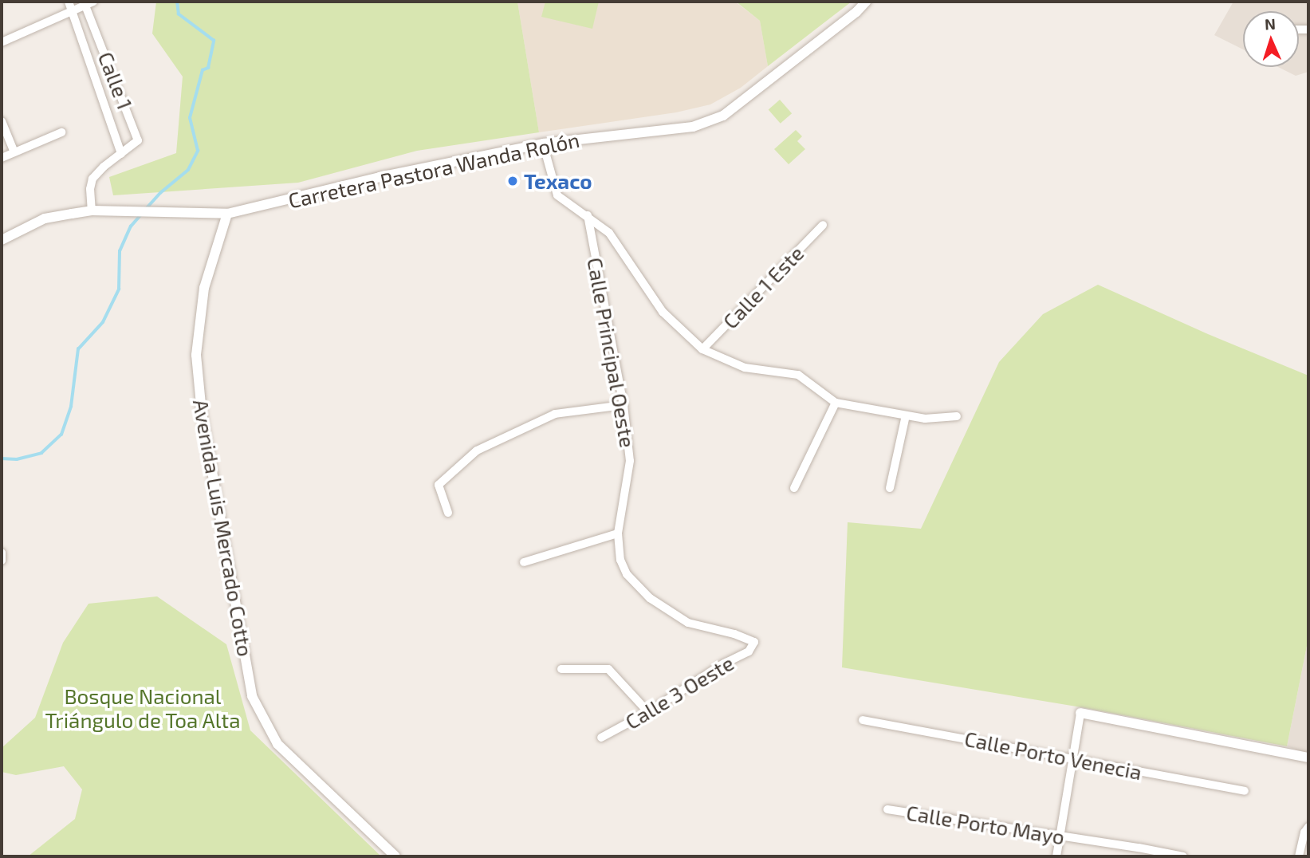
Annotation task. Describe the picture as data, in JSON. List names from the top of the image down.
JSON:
{
  "streets": {
    "street": [
      "Calle 1",
      "Carretera Pastora Wanda Rolón",
      "Calle 1 Este",
      "Calle Principal Oeste",
      "Avenida Luis Mercado Cotto",
      "Calle 3 Oeste",
      "Calle Porto Venecia",
      "Calle Porto Mayo"
    ]
  },
  "crossings": [
    ["Calle 1", "Carretera Pastora Wanda Rolón"],
    ["Carretera Pastora Wanda Rolón", "Avenida Luis Mercado Cotto"],
    ["Calle Principal Oeste", "Calle 3 Oeste"]
  ],
  "parks": ["Bosque Nacional Triángulo de Toa Alta"],
  "places": ["Texaco"],
  "north": "top"
}
